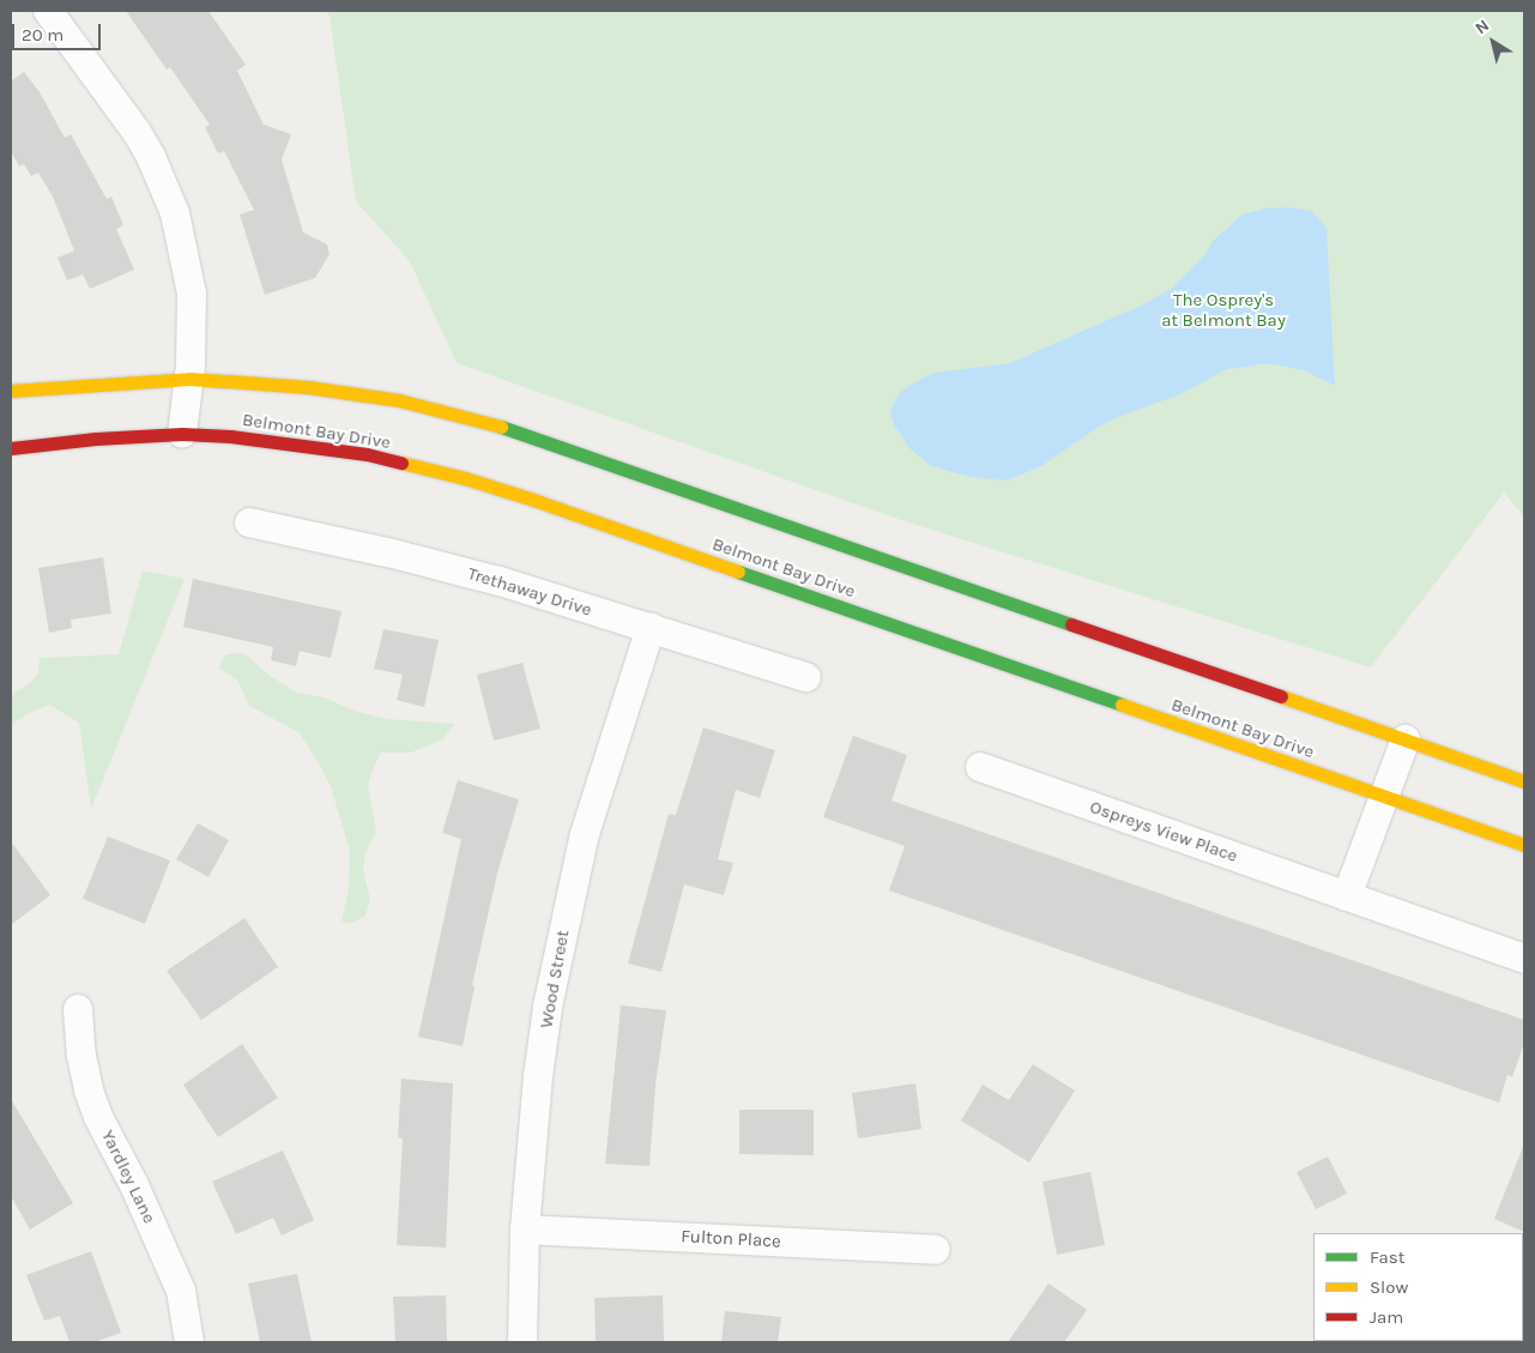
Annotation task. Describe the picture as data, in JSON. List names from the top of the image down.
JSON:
{
  "streets": {
    "street": [
      "Belmont Bay Drive",
      "Trethaway Drive",
      "Ospreys View Place",
      "Wood Street",
      "Yardley Lane",
      "Fulton Place"
    ]
  },
  "crossings": [
    ["Trethaway Drive", "Wood Street"],
    ["Wood Street", "Fulton Place"]
  ],
  "parks": ["The Osprey's at Belmont Bay"],
  "legend": ["Fast", "Slow", "Jam"],
  "scale_bar": "20 m",
  "north": "top left"
}
